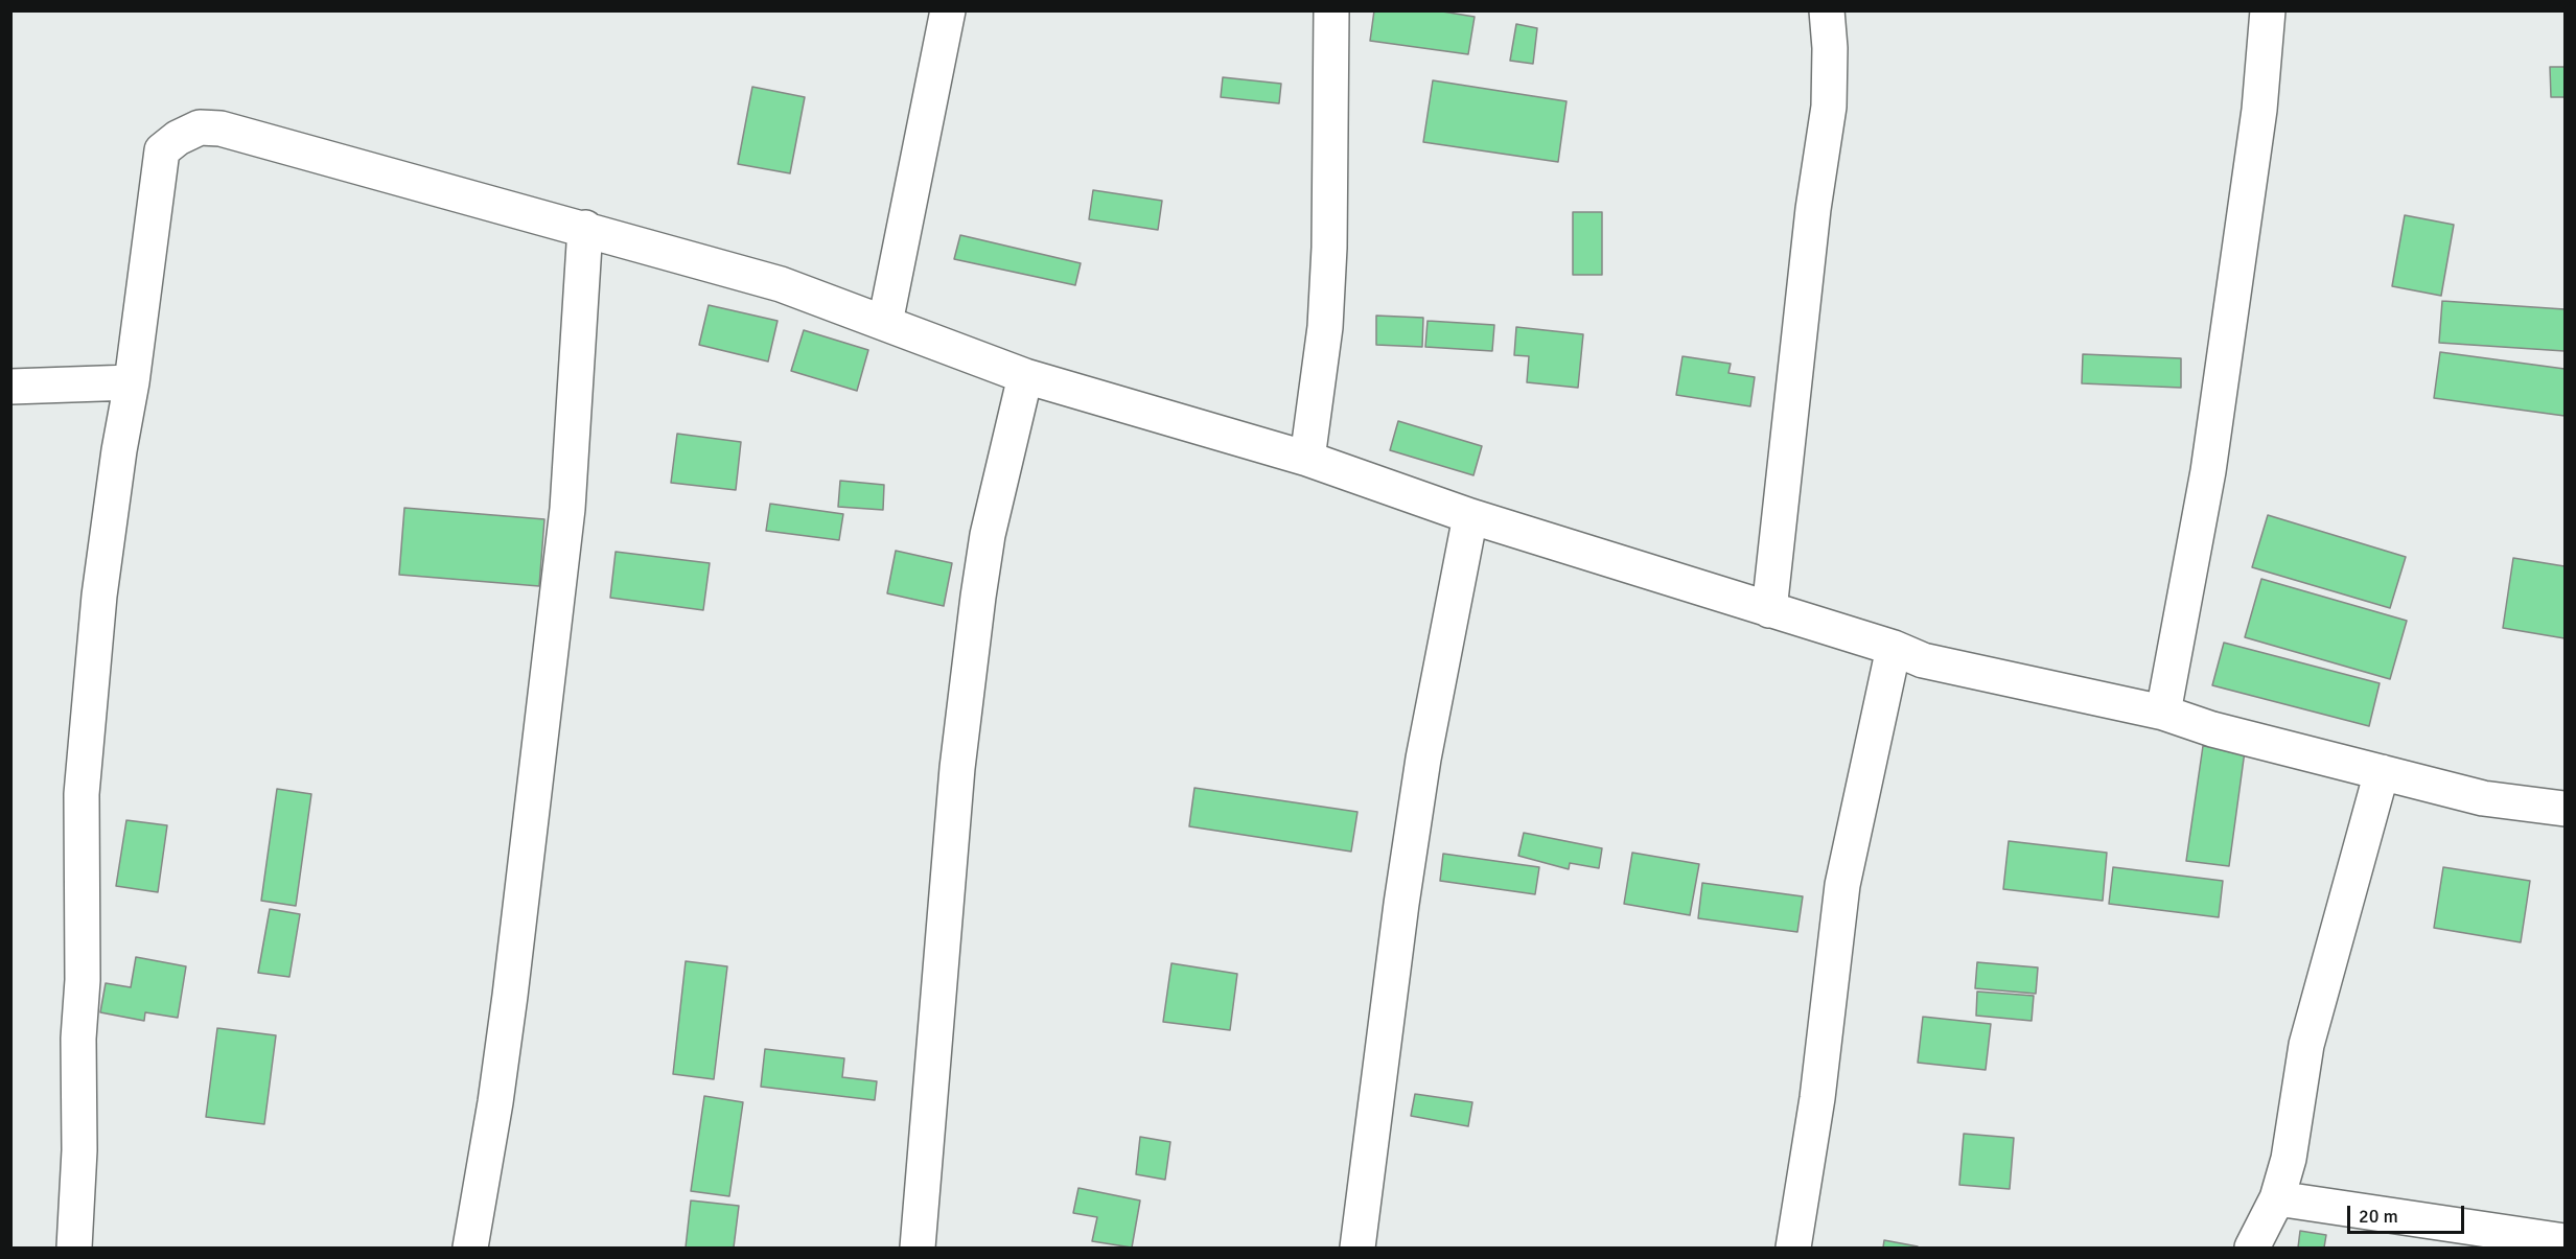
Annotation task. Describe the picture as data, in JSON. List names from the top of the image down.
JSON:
{
  "scale_bar": "20 m"
}
